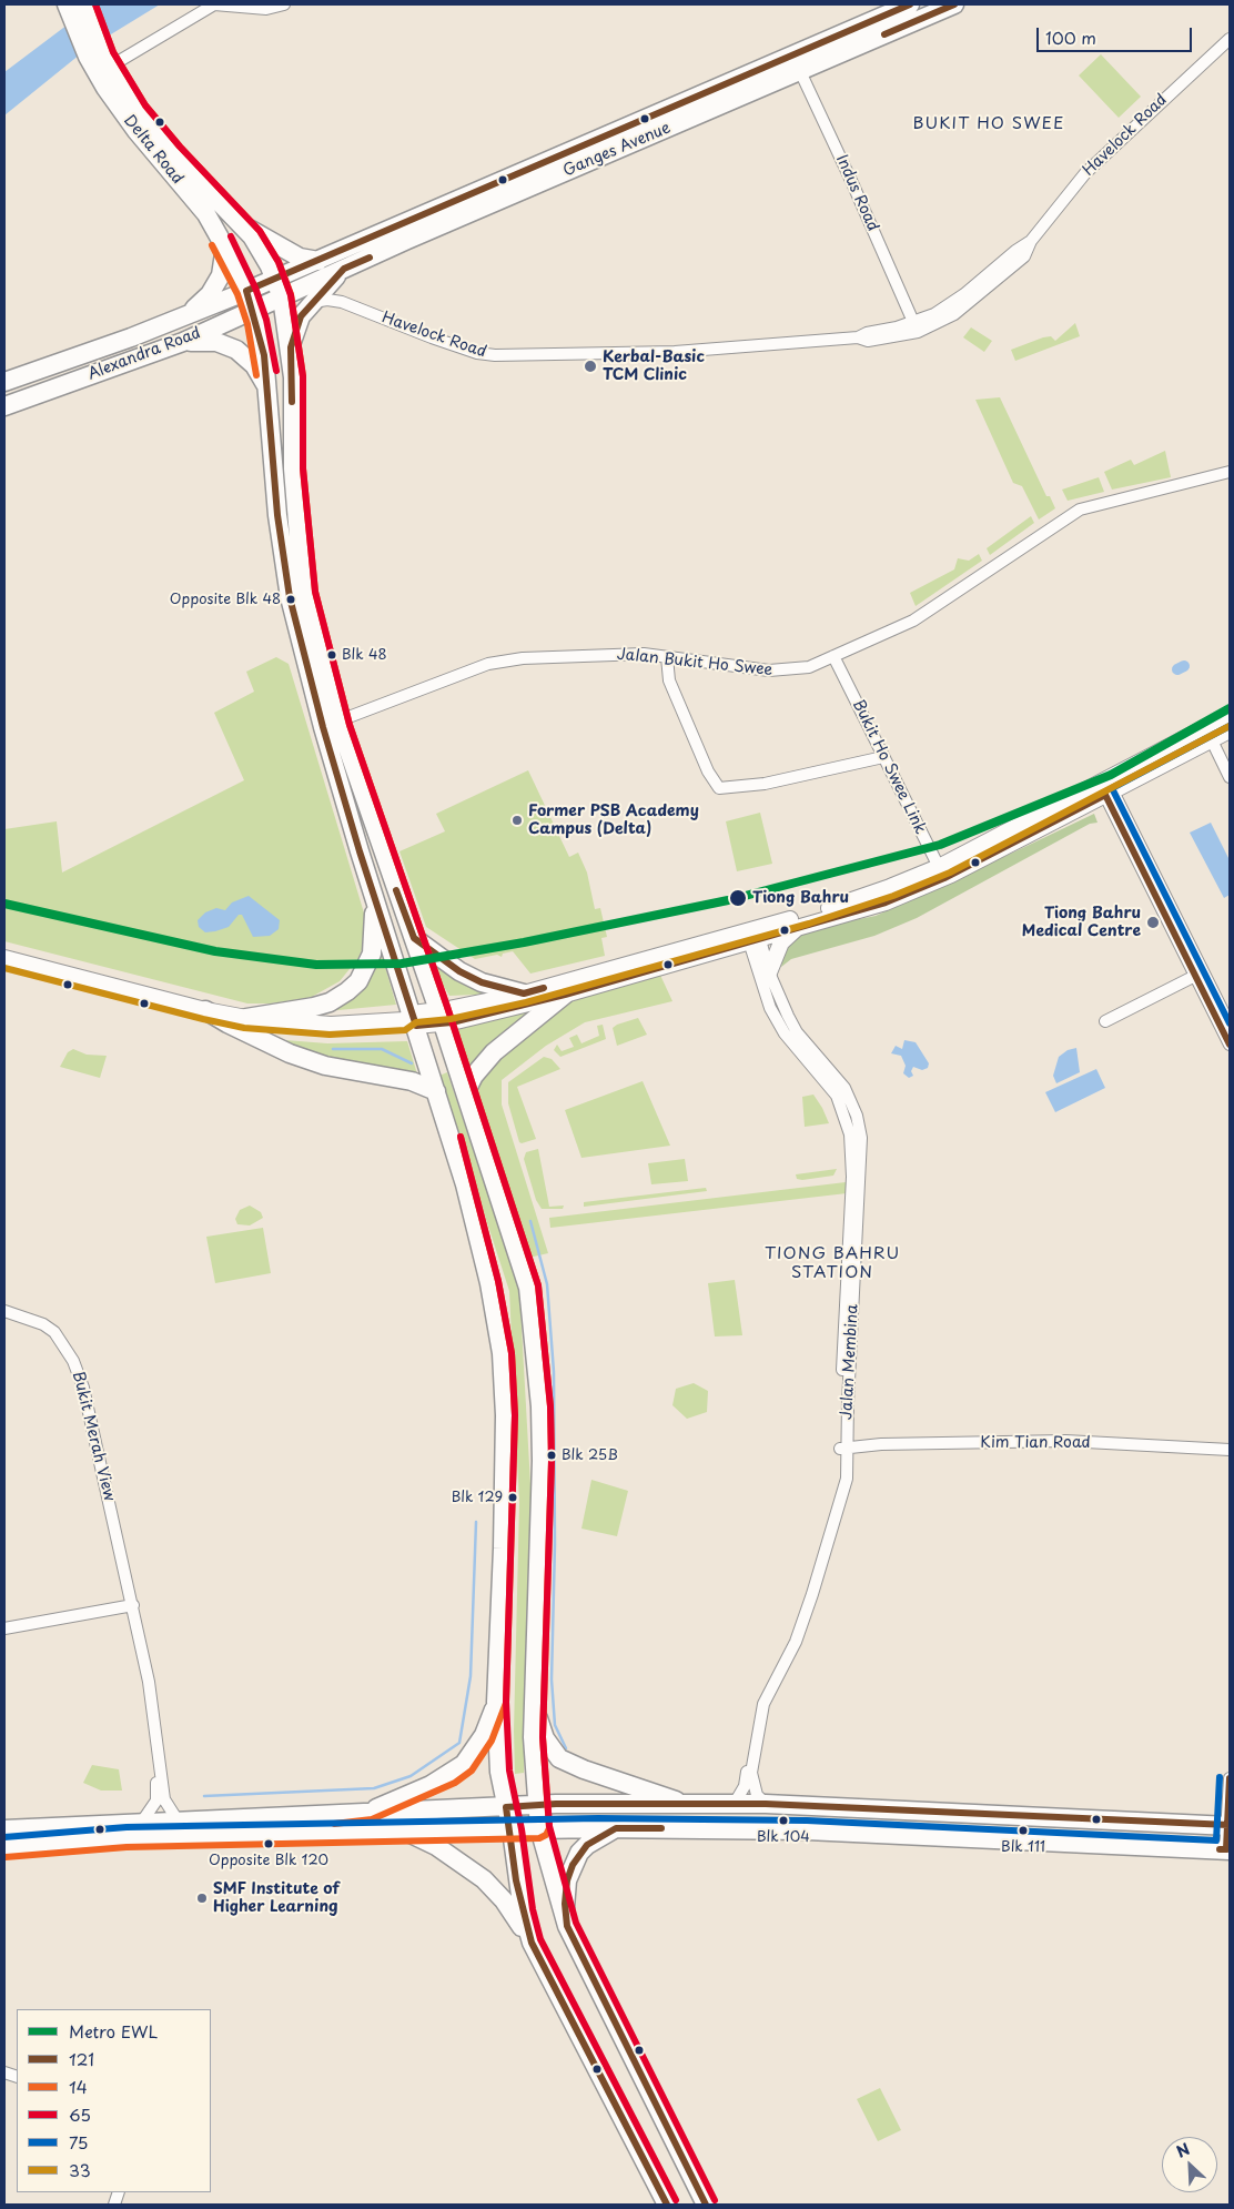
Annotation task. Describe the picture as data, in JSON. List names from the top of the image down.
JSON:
{
  "streets": {
    "main road": ["Delta Road", "Ganges Avenue", "Alexandra Road"],
    "street": [
      "Havelock Road",
      "Indus Road",
      "Jalan Bukit Ho Swee",
      "Bukit Ho Swee Link",
      "Jalan Membina",
      "Bukit Merah View",
      "Kim Tian Road"
    ]
  },
  "crossings": [
    ["Havelock Road", "Indus Road"],
    ["Delta Road", "Ganges Avenue"],
    ["Delta Road", "Alexandra Road"],
    ["Delta Road", "Jalan Bukit Ho Swee"],
    ["Ganges Avenue", "Indus Road"],
    ["Ganges Avenue", "Alexandra Road"],
    ["Jalan Bukit Ho Swee", "Bukit Ho Swee Link"],
    ["Jalan Membina", "Kim Tian Road"]
  ],
  "districts": ["BUKIT HO SWEE", "TIONG BAHRU STATION"],
  "places": [
    "Kerbal-Basic TCM Clinic",
    "Opposite Blk 48",
    "Blk 48",
    "Former PSB Academy Campus (Delta)",
    "Tiong Bahru",
    "Tiong Bahru Medical Centre",
    "Blk 25B",
    "Blk 129",
    "Blk 104",
    "Blk 111",
    "Opposite Blk 120",
    "SMF Institute of Higher Learning"
  ],
  "lines": [
    "transit line 121",
    "transit line 14",
    "transit line 65",
    "metro line EWL",
    "transit line 75",
    "transit line 33"
  ],
  "legend": [
    "Metro EWL",
    "121",
    "14",
    "65",
    "75",
    "33"
  ],
  "scale_bar": "100 m",
  "north": "top left"
}
